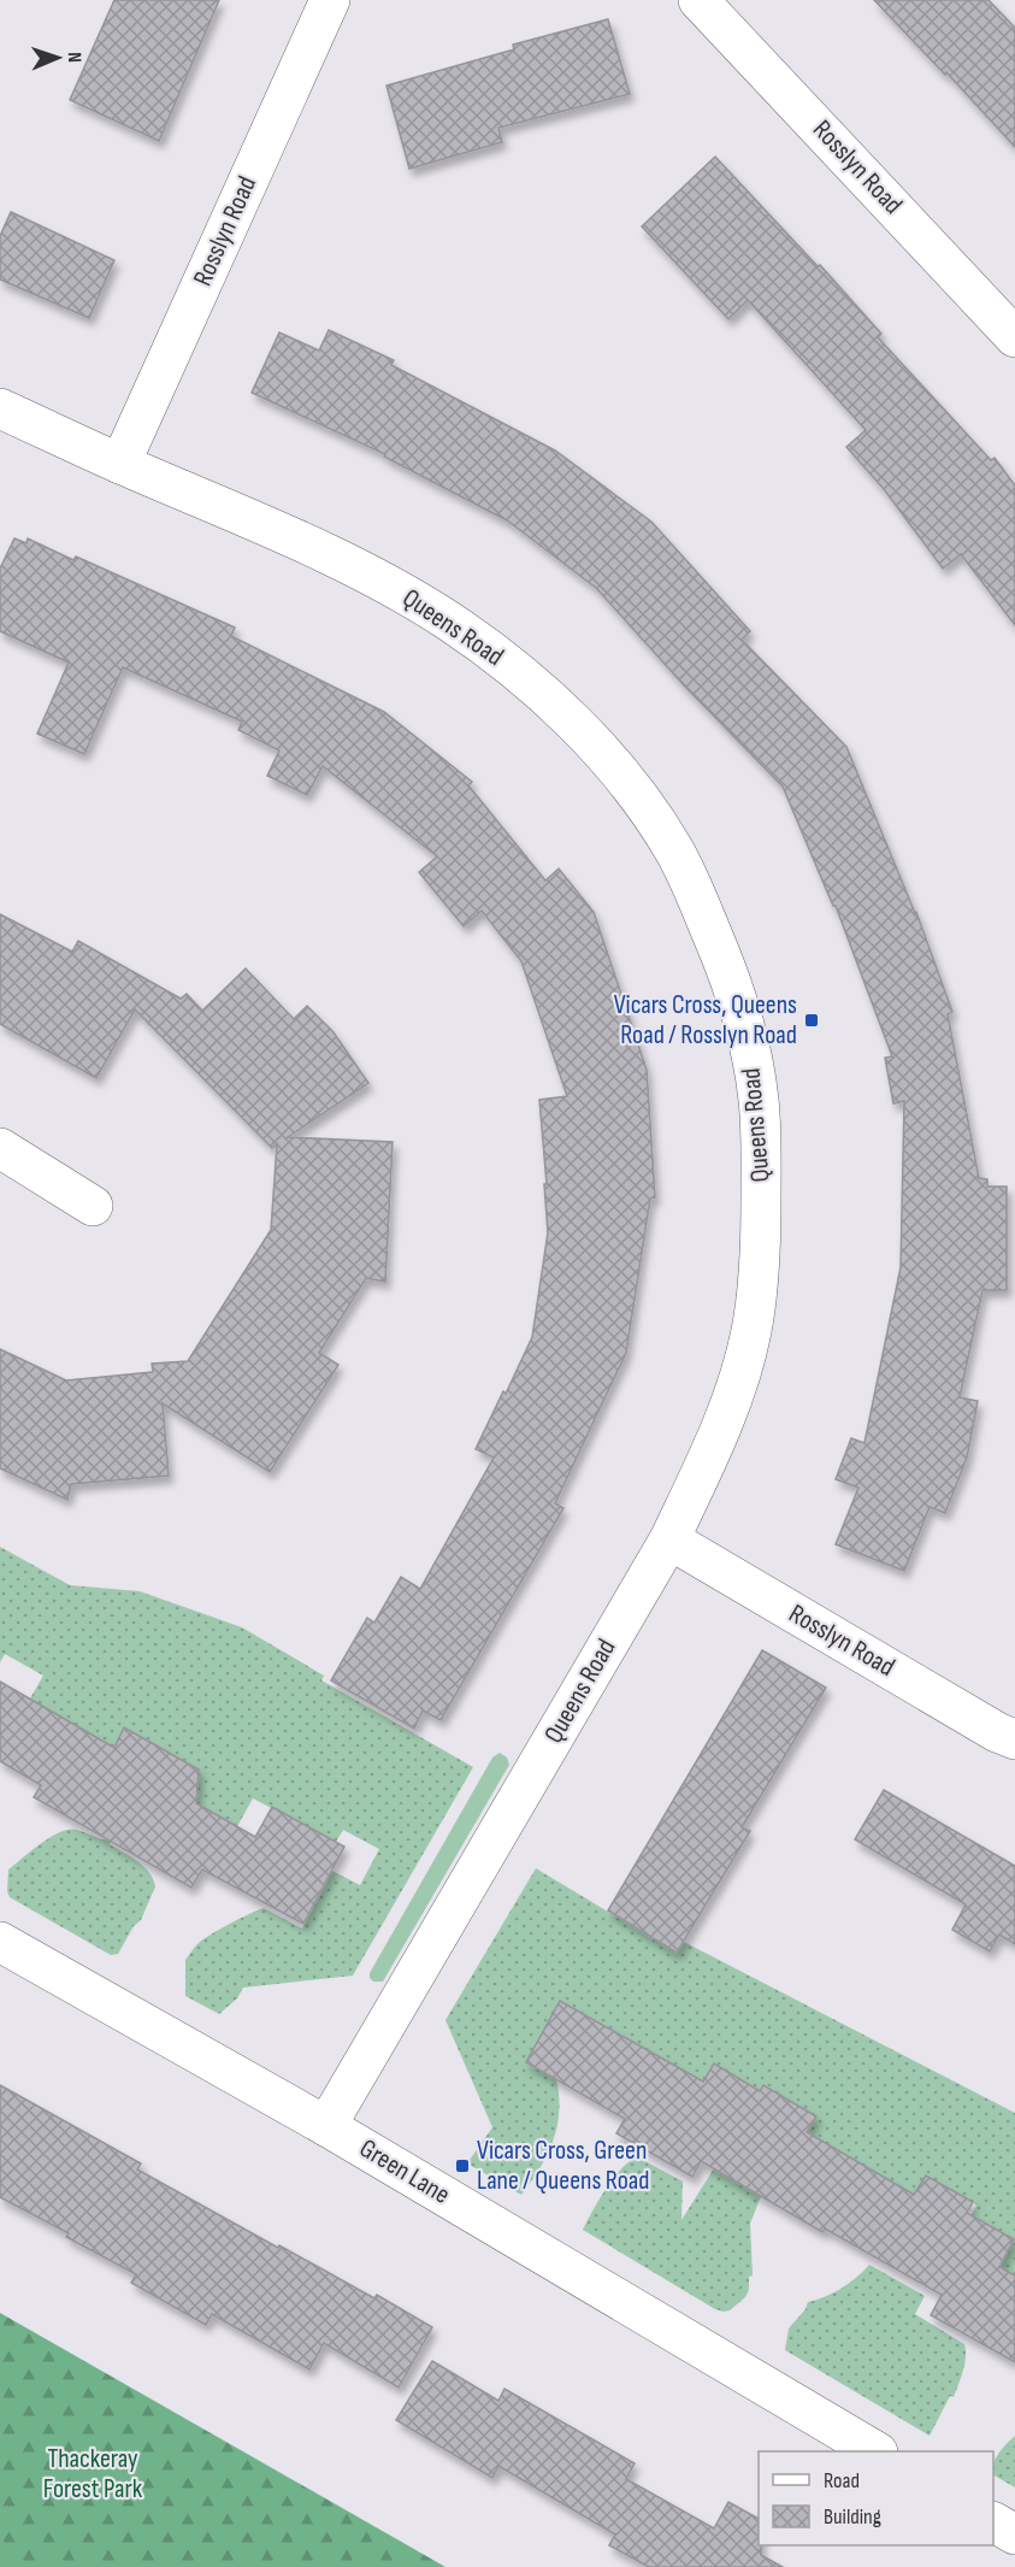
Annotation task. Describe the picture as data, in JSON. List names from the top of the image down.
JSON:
{
  "streets": {
    "street": ["Rosslyn Road", "Queens Road", "Green Lane"]
  },
  "crossings": [
    ["Rosslyn Road", "Queens Road"],
    ["Queens Road", "Green Lane"]
  ],
  "parks": ["Thackeray Forest Park"],
  "places": {
    "transit": ["Vicars Cross, Queens Road / Rosslyn Road", "Vicars Cross, Green Lane / Queens Road"]
  },
  "legend": ["Road", "Building"],
  "north": "right"
}
